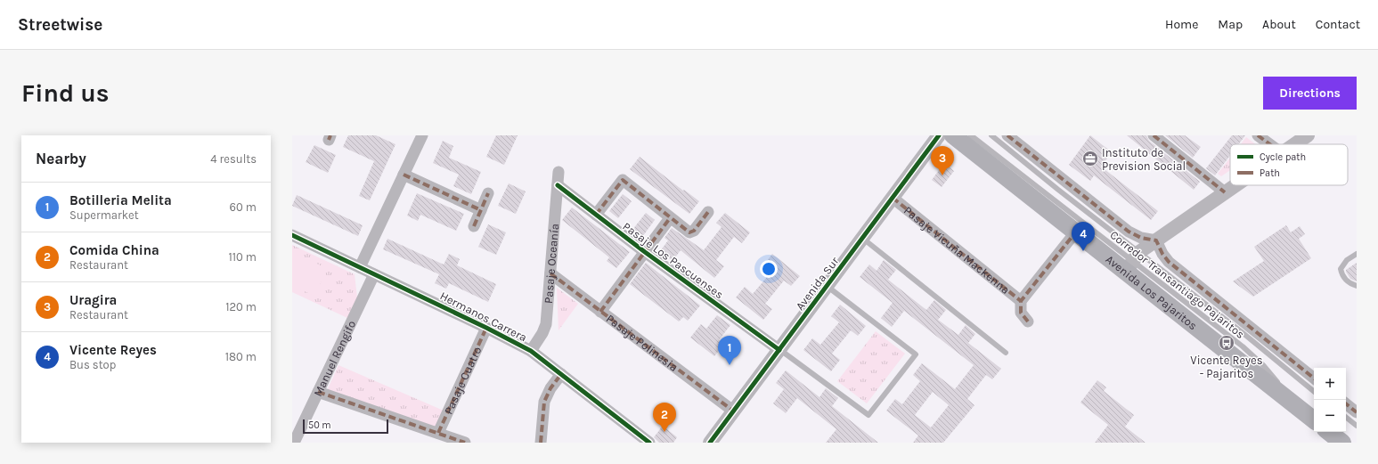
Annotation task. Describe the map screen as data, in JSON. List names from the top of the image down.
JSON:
{
  "streets": {
    "main road": ["Avenida Los Pajaritos"],
    "street": [
      "Pasaje Vicuña Mackenna",
      "Pasaje Los Pascuenses",
      "Pasaje Oceanía",
      "Avenida Sur",
      "Hermanos Carrera",
      "Pasaje Polinesia",
      "Manuel Rengifo",
      "Pasaje Cuatro"
    ],
    "lane": ["Corredor Transantiago Pajaritos"]
  },
  "crossings": [
    ["Pasaje Vicuña Mackenna", "Avenida Sur"],
    ["Pasaje Vicuña Mackenna", "Avenida Los Pajaritos"],
    ["Pasaje Los Pascuenses", "Pasaje Oceanía"],
    ["Pasaje Los Pascuenses", "Avenida Sur"],
    ["Pasaje Oceanía", "Hermanos Carrera"],
    ["Pasaje Oceanía", "Pasaje Polinesia"],
    ["Avenida Sur", "Pasaje Polinesia"],
    ["Corredor Transantiago Pajaritos", "Avenida Los Pajaritos"],
    ["Hermanos Carrera", "Manuel Rengifo"],
    ["Hermanos Carrera", "Pasaje Cuatro"]
  ],
  "places": {
    "office": ["Instituto de Prevision Social"],
    "bus stop": ["Vicente Reyes - Pajaritos"]
  },
  "legend": ["Cycle path", "Path"],
  "scale_bar": "50 m",
  "page": {
    "header": "Streetwise",
    "nav": [
      "Home",
      "Map",
      "About",
      "Contact"
    ],
    "buttons": "Directions",
    "title": "Find us",
    "heading": ["Nearby", "4 results"],
    "pins": [
      "3",
      "4",
      "1",
      "2"
    ],
    "list": [
      {
        "mark": "1",
        "name": "Botilleria Melita",
        "note": "Supermarket",
        "value": "60 m"
      },
      {
        "mark": "2",
        "name": "Comida China",
        "note": "Restaurant",
        "value": "110 m"
      },
      {
        "mark": "3",
        "name": "Uragira",
        "note": "Restaurant",
        "value": "120 m"
      },
      {
        "mark": "4",
        "name": "Vicente Reyes",
        "note": "Bus stop",
        "value": "180 m"
      }
    ],
    "map_buttons": ["+", "−"],
    "scale": "50 m"
  }
}
